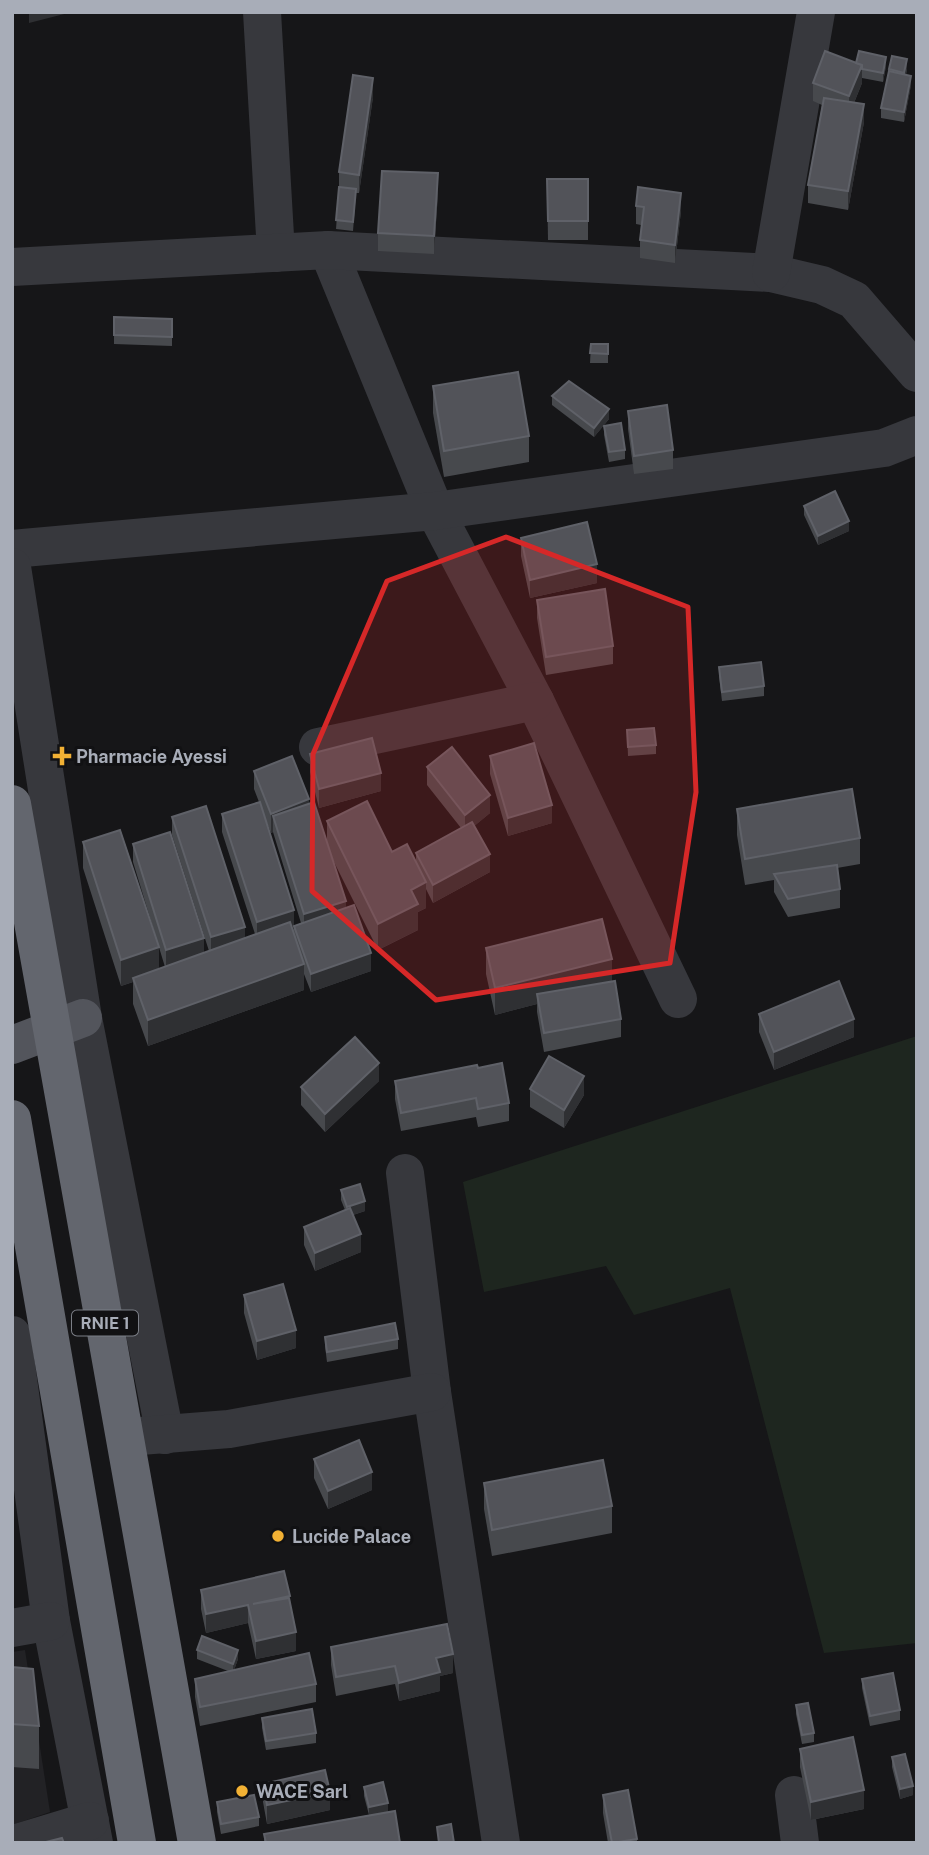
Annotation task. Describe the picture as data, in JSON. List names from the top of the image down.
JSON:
{
  "streets": {
    "highway": ["RNIE 1"]
  },
  "places": {
    "health": ["Pharmacie Ayessi"],
    "other": ["Lucide Palace", "WACE Sarl"]
  }
}
